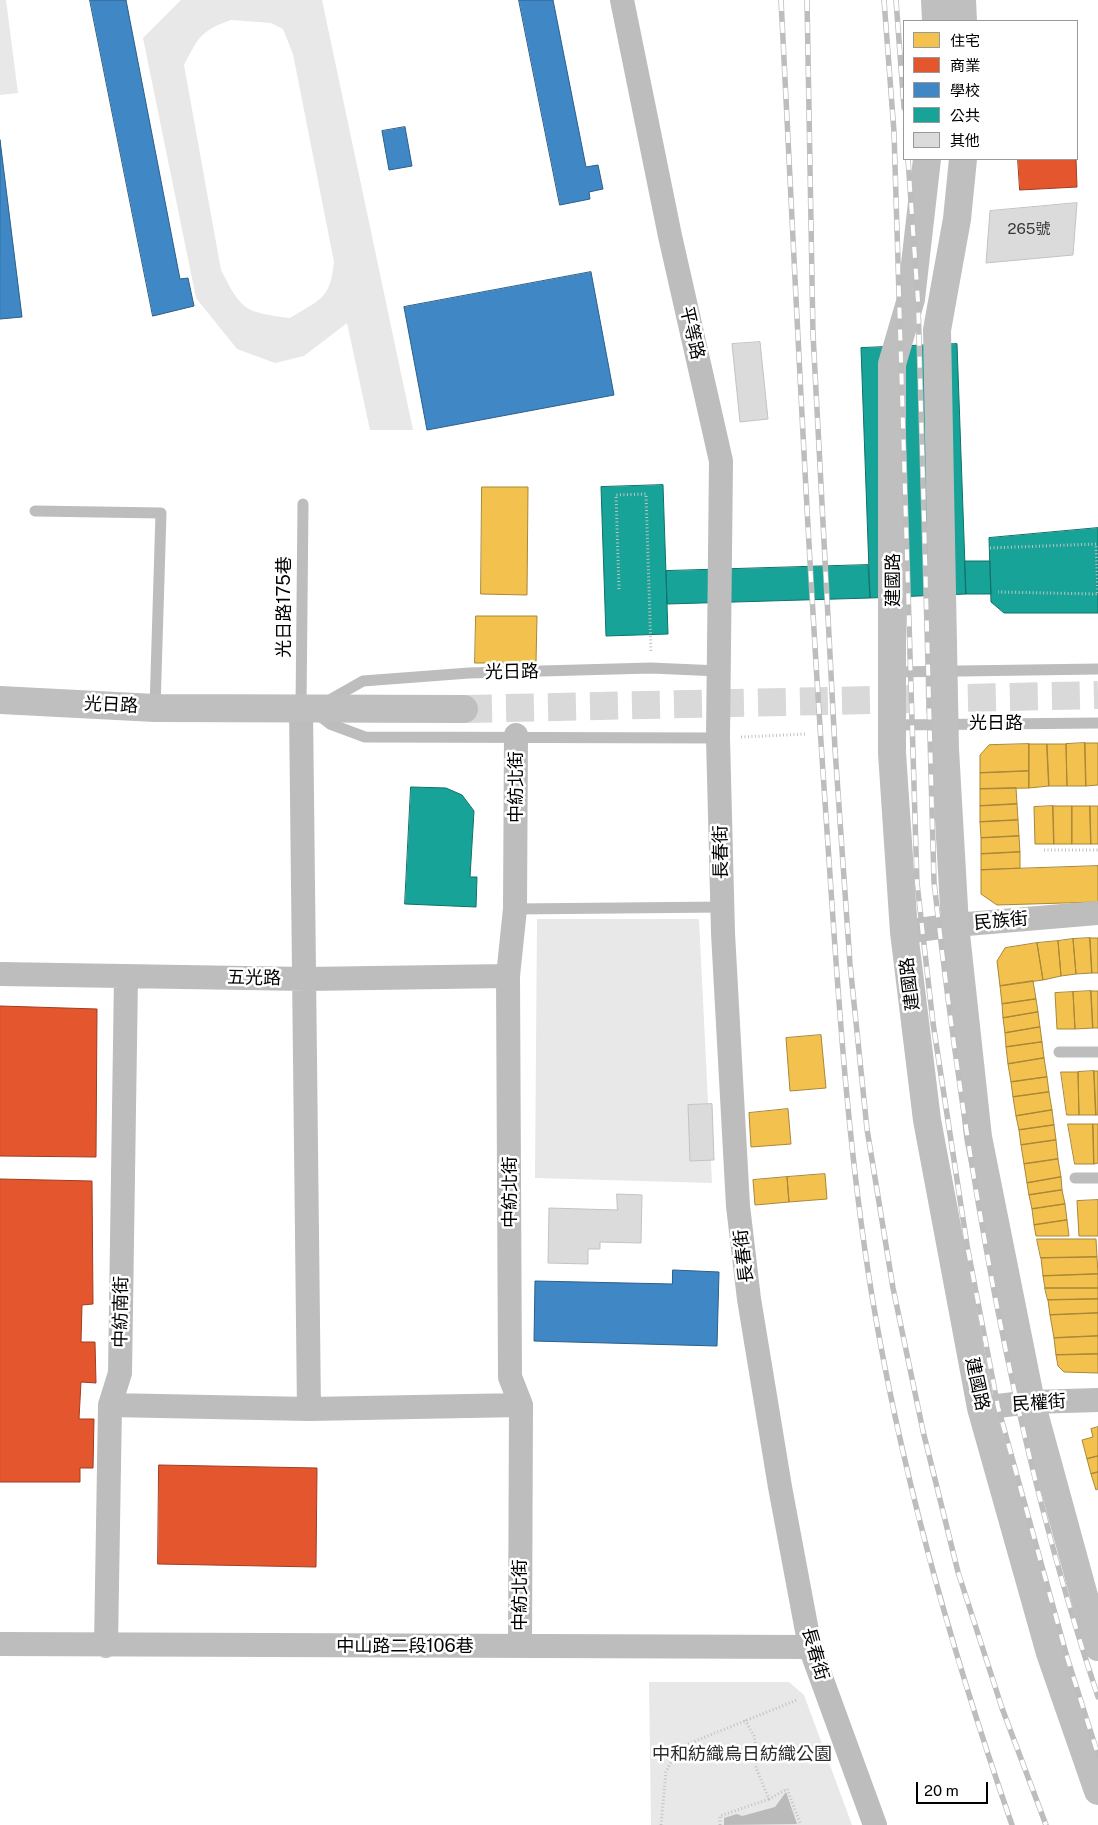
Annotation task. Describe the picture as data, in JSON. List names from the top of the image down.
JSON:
{
  "streets": {
    "main road": ["建國路", "光日路"],
    "street": [
      "平等路",
      "中紡北街",
      "長春街",
      "民族街",
      "五光路",
      "中紡南街",
      "民權街",
      "中山路二段106巷"
    ],
    "lane": ["光日路175巷"]
  },
  "crossings": [
    ["平等路", "光日路"],
    ["平等路", "長春街"],
    ["建國路", "光日路"],
    ["建國路", "民族街"],
    ["建國路", "民權街"],
    ["光日路175巷", "光日路"],
    ["光日路", "長春街"],
    ["中紡北街", "五光路"],
    ["中紡北街", "中山路二段106巷"],
    ["長春街", "中山路二段106巷"],
    ["五光路", "中紡南街"],
    ["中紡南街", "中山路二段106巷"]
  ],
  "parks": ["中和紡織烏日紡織公園"],
  "house_numbers": ["265號"],
  "legend": [
    "住宅",
    "商業",
    "學校",
    "公共",
    "其他"
  ],
  "scale_bar": "20 m"
}
